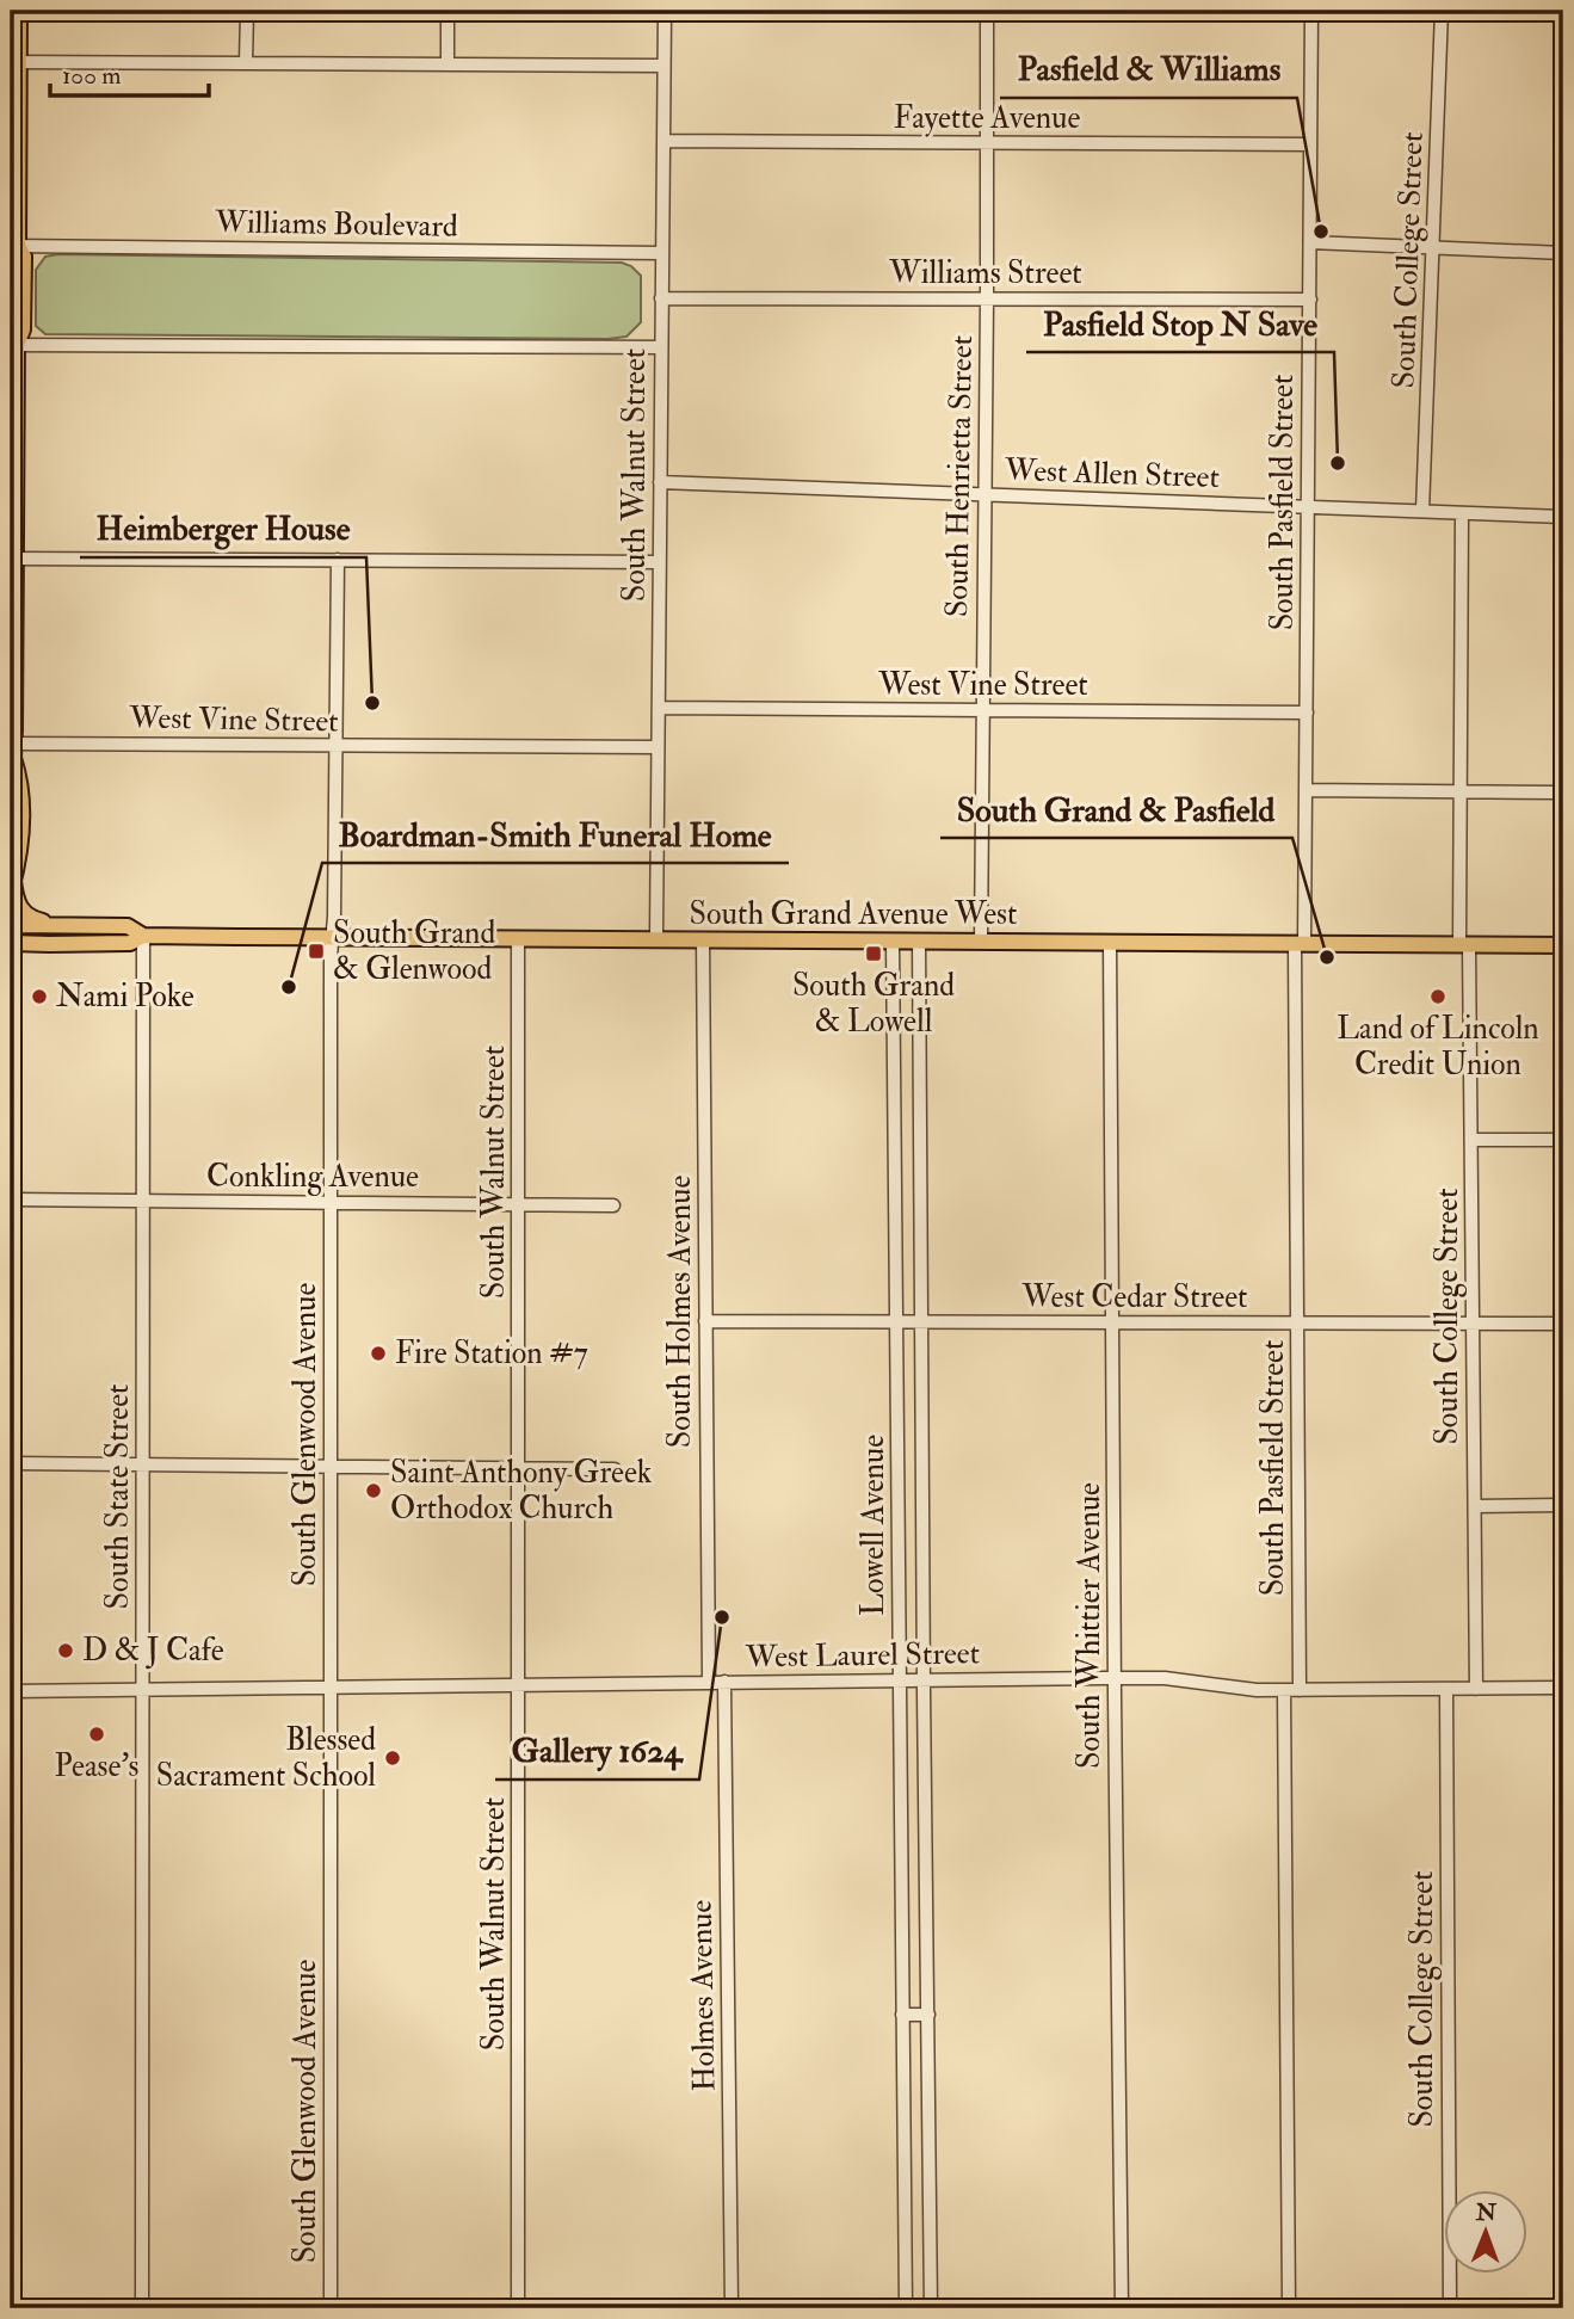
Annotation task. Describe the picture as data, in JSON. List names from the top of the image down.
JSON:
{
  "streets": {
    "main road": ["South Grand Avenue West"],
    "street": [
      "Fayette Avenue",
      "Williams Boulevard",
      "South College Street",
      "Williams Street",
      "West Allen Street",
      "South Walnut Street",
      "South Henrietta Street",
      "South Pasfield Street",
      "West Vine Street",
      "Conkling Avenue",
      "West Cedar Street",
      "South Holmes Avenue",
      "South Glenwood Avenue",
      "South State Street",
      "Lowell Avenue",
      "South Whittier Avenue",
      "West Laurel Street",
      "Holmes Avenue"
    ]
  },
  "crossings": [
    ["Fayette Avenue", "South Walnut Street"],
    ["Fayette Avenue", "South Henrietta Street"],
    ["Fayette Avenue", "South Pasfield Street"],
    ["Williams Boulevard", "South Walnut Street"],
    ["South College Street", "West Allen Street"],
    ["South College Street", "South Grand Avenue West"],
    ["South College Street", "West Cedar Street"],
    ["South College Street", "West Laurel Street"],
    ["Williams Street", "South Walnut Street"],
    ["Williams Street", "South Henrietta Street"],
    ["Williams Street", "South Pasfield Street"],
    ["West Allen Street", "South Walnut Street"],
    ["West Allen Street", "South Henrietta Street"],
    ["West Allen Street", "South Pasfield Street"],
    ["South Walnut Street", "West Vine Street"],
    ["South Walnut Street", "South Grand Avenue West"],
    ["South Walnut Street", "Conkling Avenue"],
    ["South Walnut Street", "West Laurel Street"],
    ["South Henrietta Street", "West Vine Street"],
    ["South Henrietta Street", "South Grand Avenue West"],
    ["South Pasfield Street", "West Vine Street"],
    ["South Pasfield Street", "South Grand Avenue West"],
    ["South Pasfield Street", "West Cedar Street"],
    ["South Pasfield Street", "West Laurel Street"],
    ["West Vine Street", "South Glenwood Avenue"],
    ["South Grand Avenue West", "South Holmes Avenue"],
    ["South Grand Avenue West", "South Glenwood Avenue"],
    ["South Grand Avenue West", "South State Street"],
    ["South Grand Avenue West", "Lowell Avenue"],
    ["South Grand Avenue West", "South Whittier Avenue"],
    ["Conkling Avenue", "South Glenwood Avenue"],
    ["Conkling Avenue", "South State Street"],
    ["West Cedar Street", "South Holmes Avenue"],
    ["West Cedar Street", "Lowell Avenue"],
    ["West Cedar Street", "South Whittier Avenue"],
    ["South Holmes Avenue", "West Laurel Street"],
    ["South Glenwood Avenue", "West Laurel Street"],
    ["South State Street", "West Laurel Street"],
    ["Lowell Avenue", "West Laurel Street"],
    ["South Whittier Avenue", "West Laurel Street"],
    ["West Laurel Street", "Holmes Avenue"]
  ],
  "places": {
    "other": [
      "Pasfield & Williams",
      "Pasfield Stop N Save",
      "Heimberger House",
      "South Grand & Pasfield",
      "Boardman-Smith Funeral Home",
      "Nami Poke",
      "Land of Lincoln Credit Union",
      "Fire Station #7",
      "Saint Anthony Greek Orthodox Church",
      "Gallery 1624",
      "D & J Cafe",
      "Pease's",
      "Blessed Sacrament School"
    ],
    "transit": ["South Grand & Glenwood", "South Grand & Lowell"]
  },
  "scale_bar": "100 m",
  "north": "top"
}
